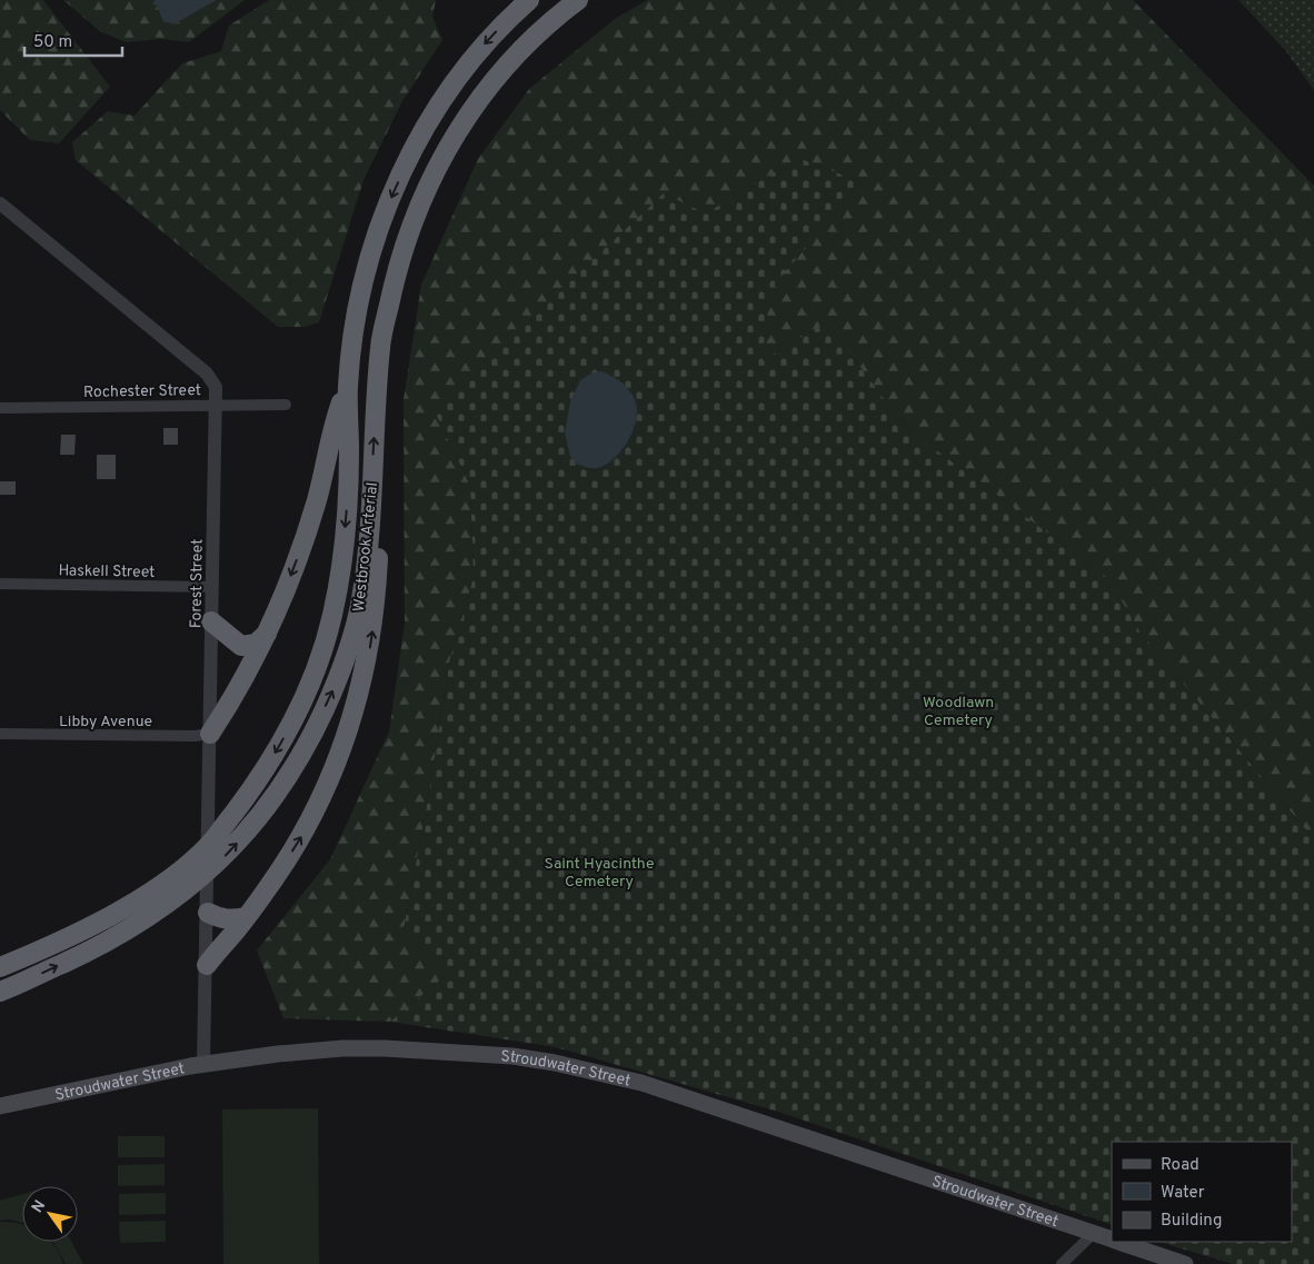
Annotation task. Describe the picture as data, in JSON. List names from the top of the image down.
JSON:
{
  "streets": {
    "highway": ["Westbrook Arterial"],
    "main road": ["Stroudwater Street"],
    "street": [
      "Rochester Street",
      "Haskell Street",
      "Forest Street",
      "Libby Avenue"
    ]
  },
  "crossings": [
    ["Rochester Street", "Forest Street"],
    ["Haskell Street", "Forest Street"],
    ["Forest Street", "Libby Avenue"],
    ["Forest Street", "Stroudwater Street"]
  ],
  "parks": ["Woodlawn Cemetery", "Saint Hyacinthe Cemetery"],
  "legend": ["Road", "Water", "Building"],
  "scale_bar": "50 m",
  "north": "top left"
}
